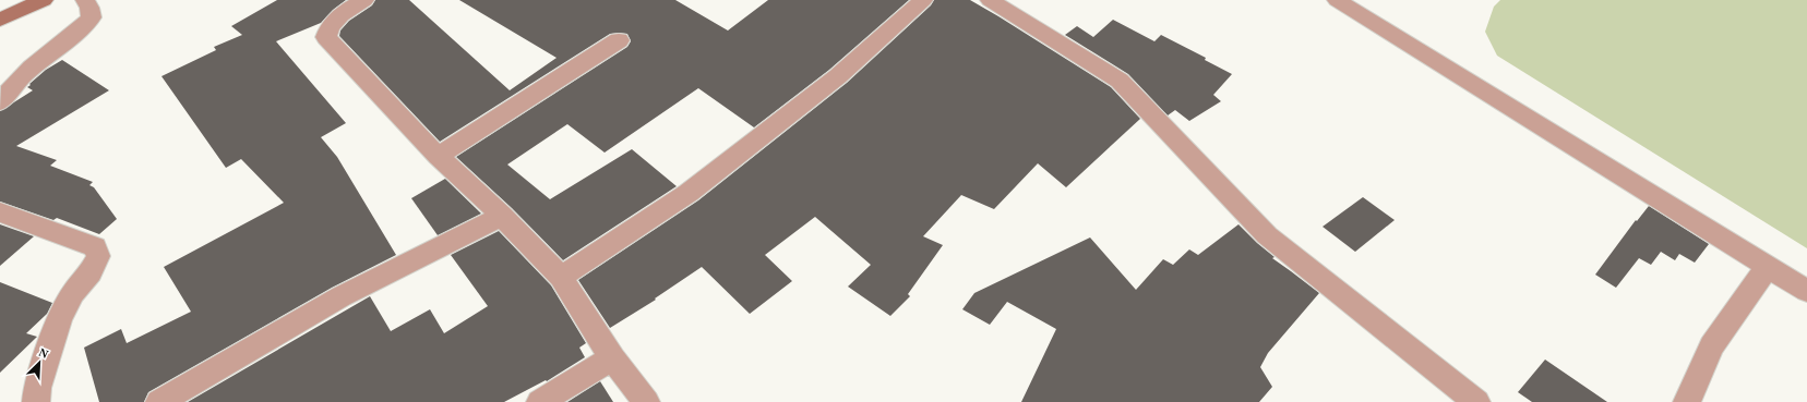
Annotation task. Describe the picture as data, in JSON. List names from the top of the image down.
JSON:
{
  "north": "top right"
}
